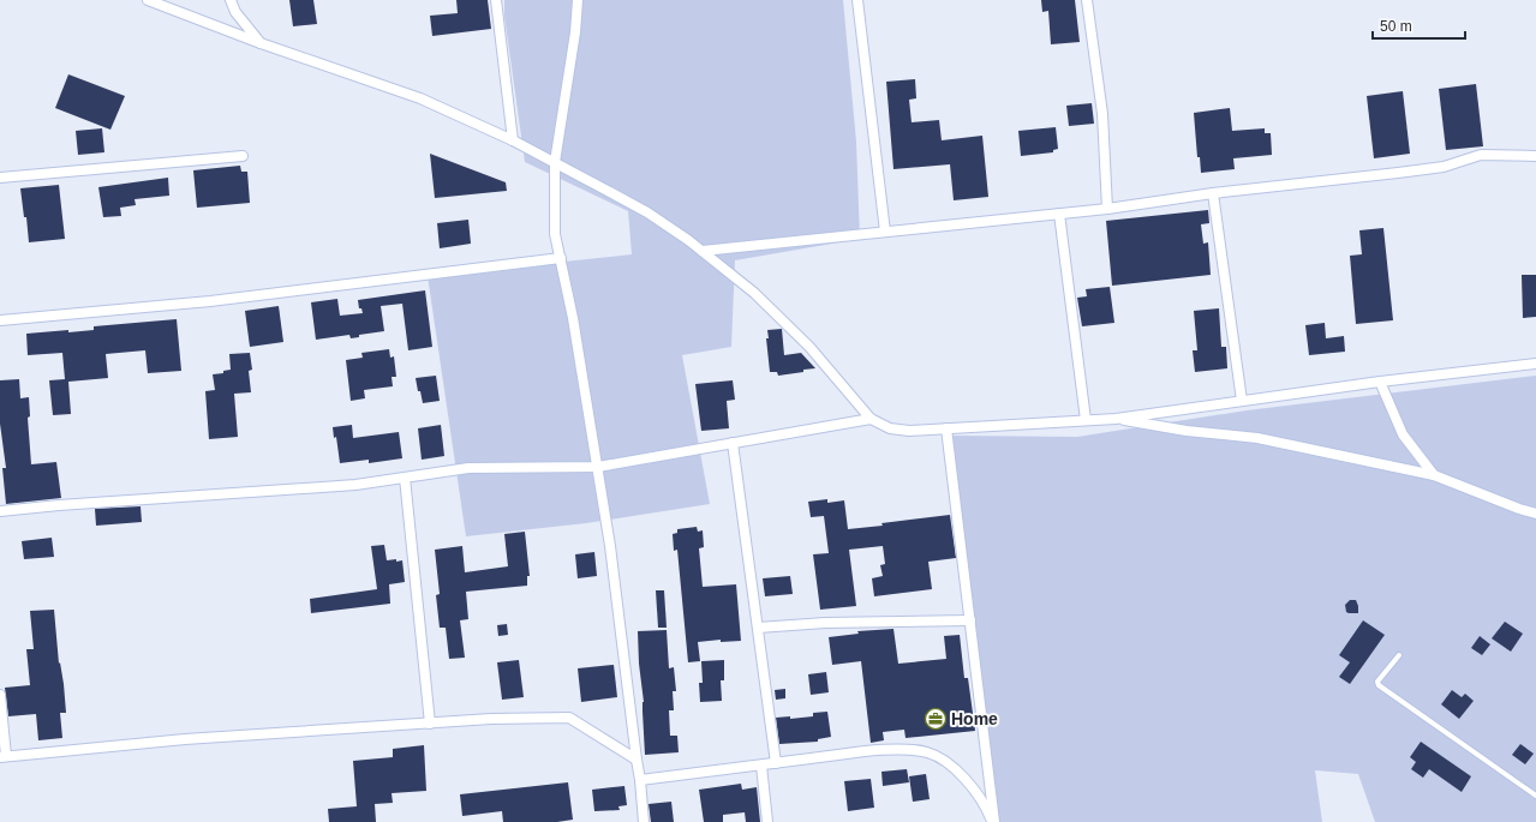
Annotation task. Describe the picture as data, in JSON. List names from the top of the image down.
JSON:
{
  "places": {
    "office": ["Home"]
  },
  "scale_bar": "50 m"
}
